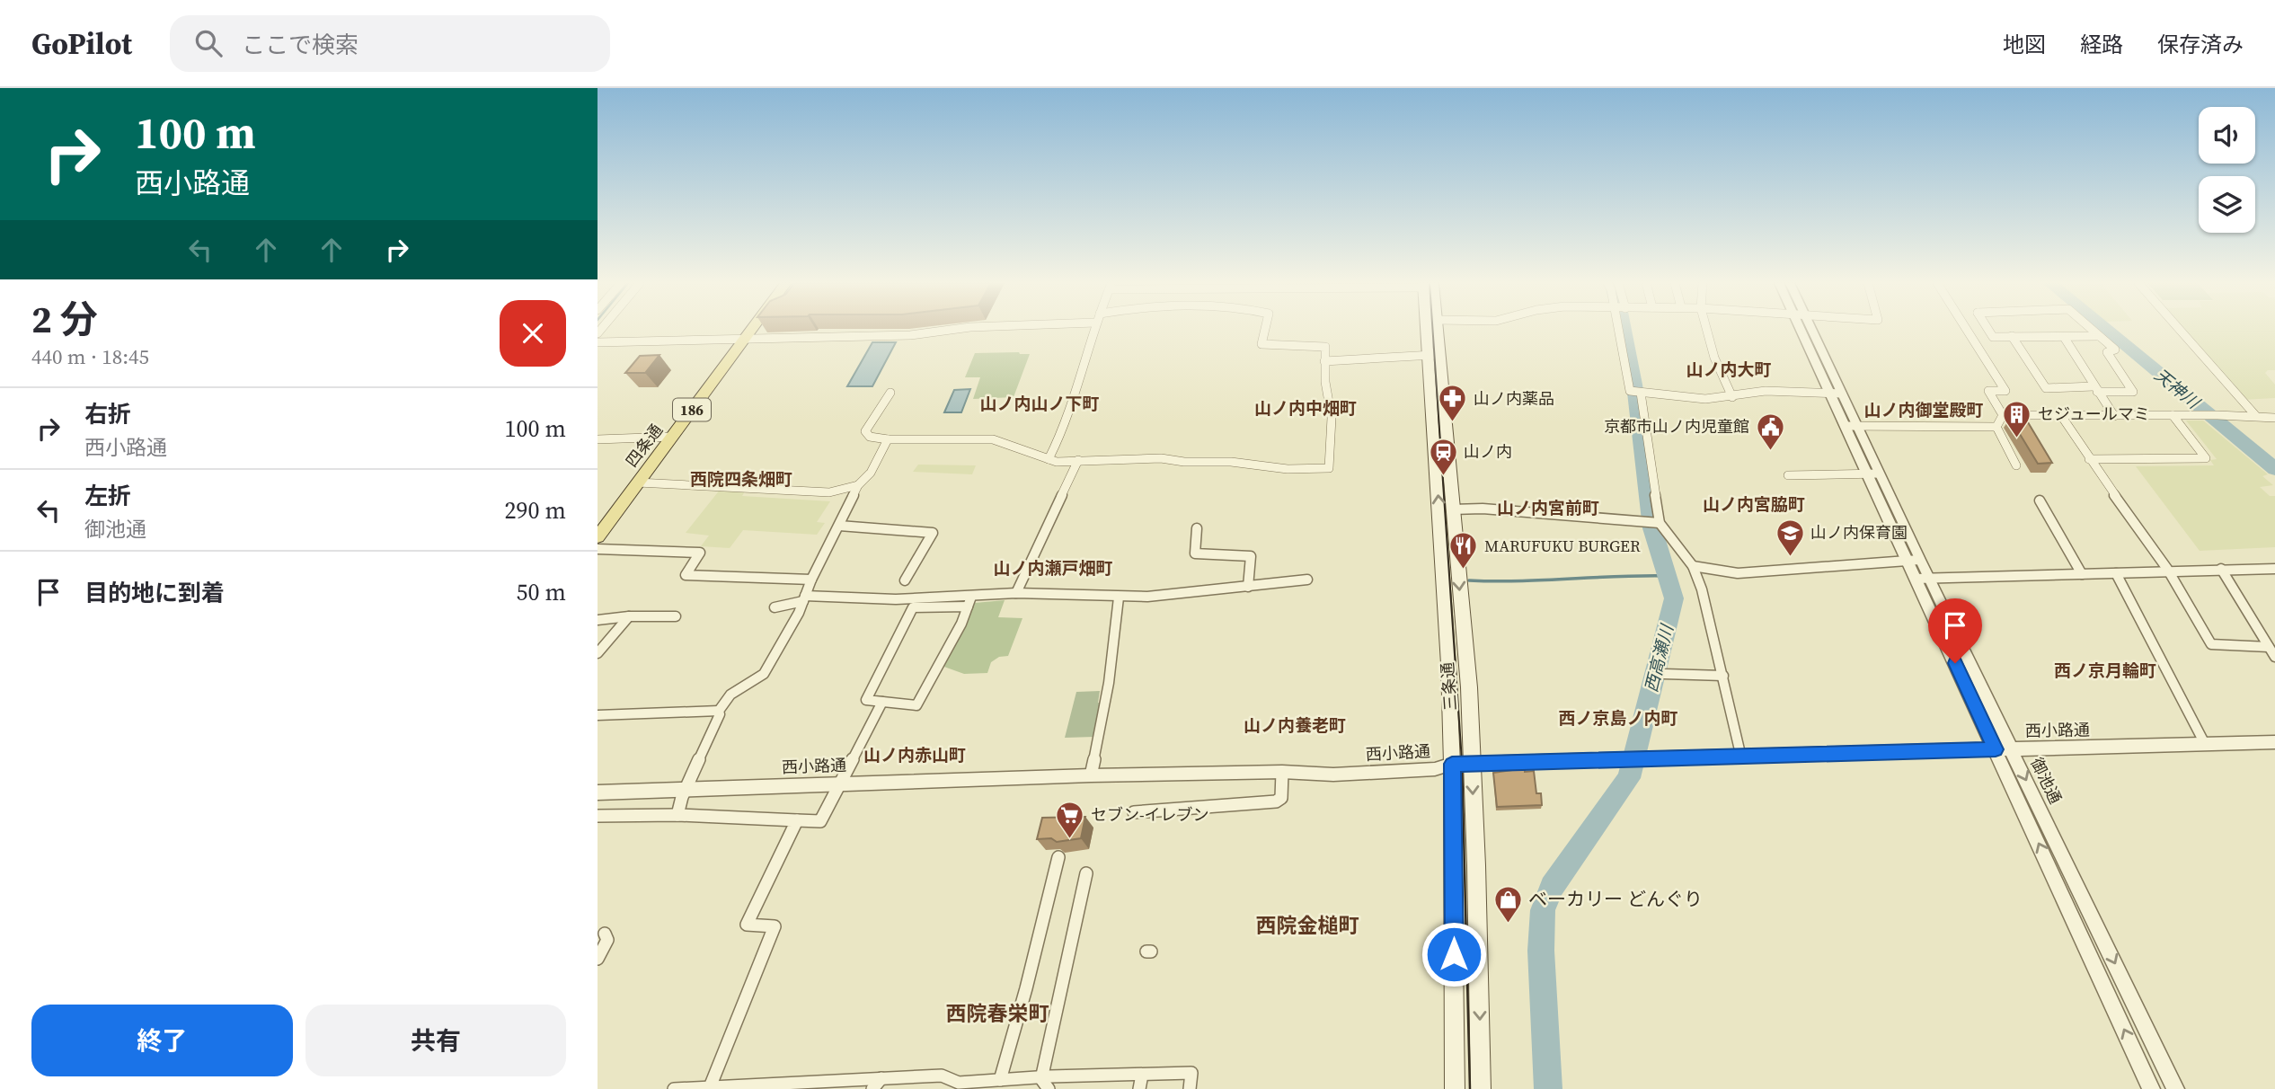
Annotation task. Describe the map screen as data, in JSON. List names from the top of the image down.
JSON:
{
  "streets": {
    "main road": ["186", "四条通", "三条通"],
    "street": ["西小路通", "御池通"]
  },
  "crossings": [
    ["三条通", "西小路通"],
    ["西小路通", "御池通"]
  ],
  "districts": [
    "山ノ内大町",
    "山ノ内山ノ下町",
    "山ノ内中畑町",
    "山ノ内御堂殿町",
    "西院四条畑町",
    "山ノ内宮脇町",
    "山ノ内宮前町",
    "山ノ内瀬戸畑町",
    "西ノ京月輪町",
    "西ノ京島ノ内町",
    "山ノ内養老町",
    "山ノ内赤山町",
    "西院金槌町",
    "西院春栄町"
  ],
  "water": ["天神川", "西高瀬川"],
  "places": {
    "pharmacy": ["山ノ内薬品"],
    "building": ["セジュールマミ"],
    "public building": ["京都市山ノ内児童館"],
    "station": ["山ノ内"],
    "school or university": ["山ノ内保育園"],
    "restaurant": ["MARUFUKU BURGER"],
    "supermarket": ["セブン-イレブン"],
    "shop": ["ベーカリー どんぐり"]
  },
  "page": {
    "header": "GoPilot",
    "search": "ここで検索",
    "nav": ["地図", "経路", "保存済み"],
    "turn": ["100 m", "西小路通"],
    "heading": ["2 分", "440 m · 18:45"],
    "list": [
      {
        "name": "右折",
        "note": "西小路通",
        "value": "100 m"
      },
      {
        "name": "左折",
        "note": "御池通",
        "value": "290 m"
      },
      {
        "name": "目的地に到着",
        "value": "50 m"
      }
    ],
    "buttons": ["終了", "共有"]
  }
}
